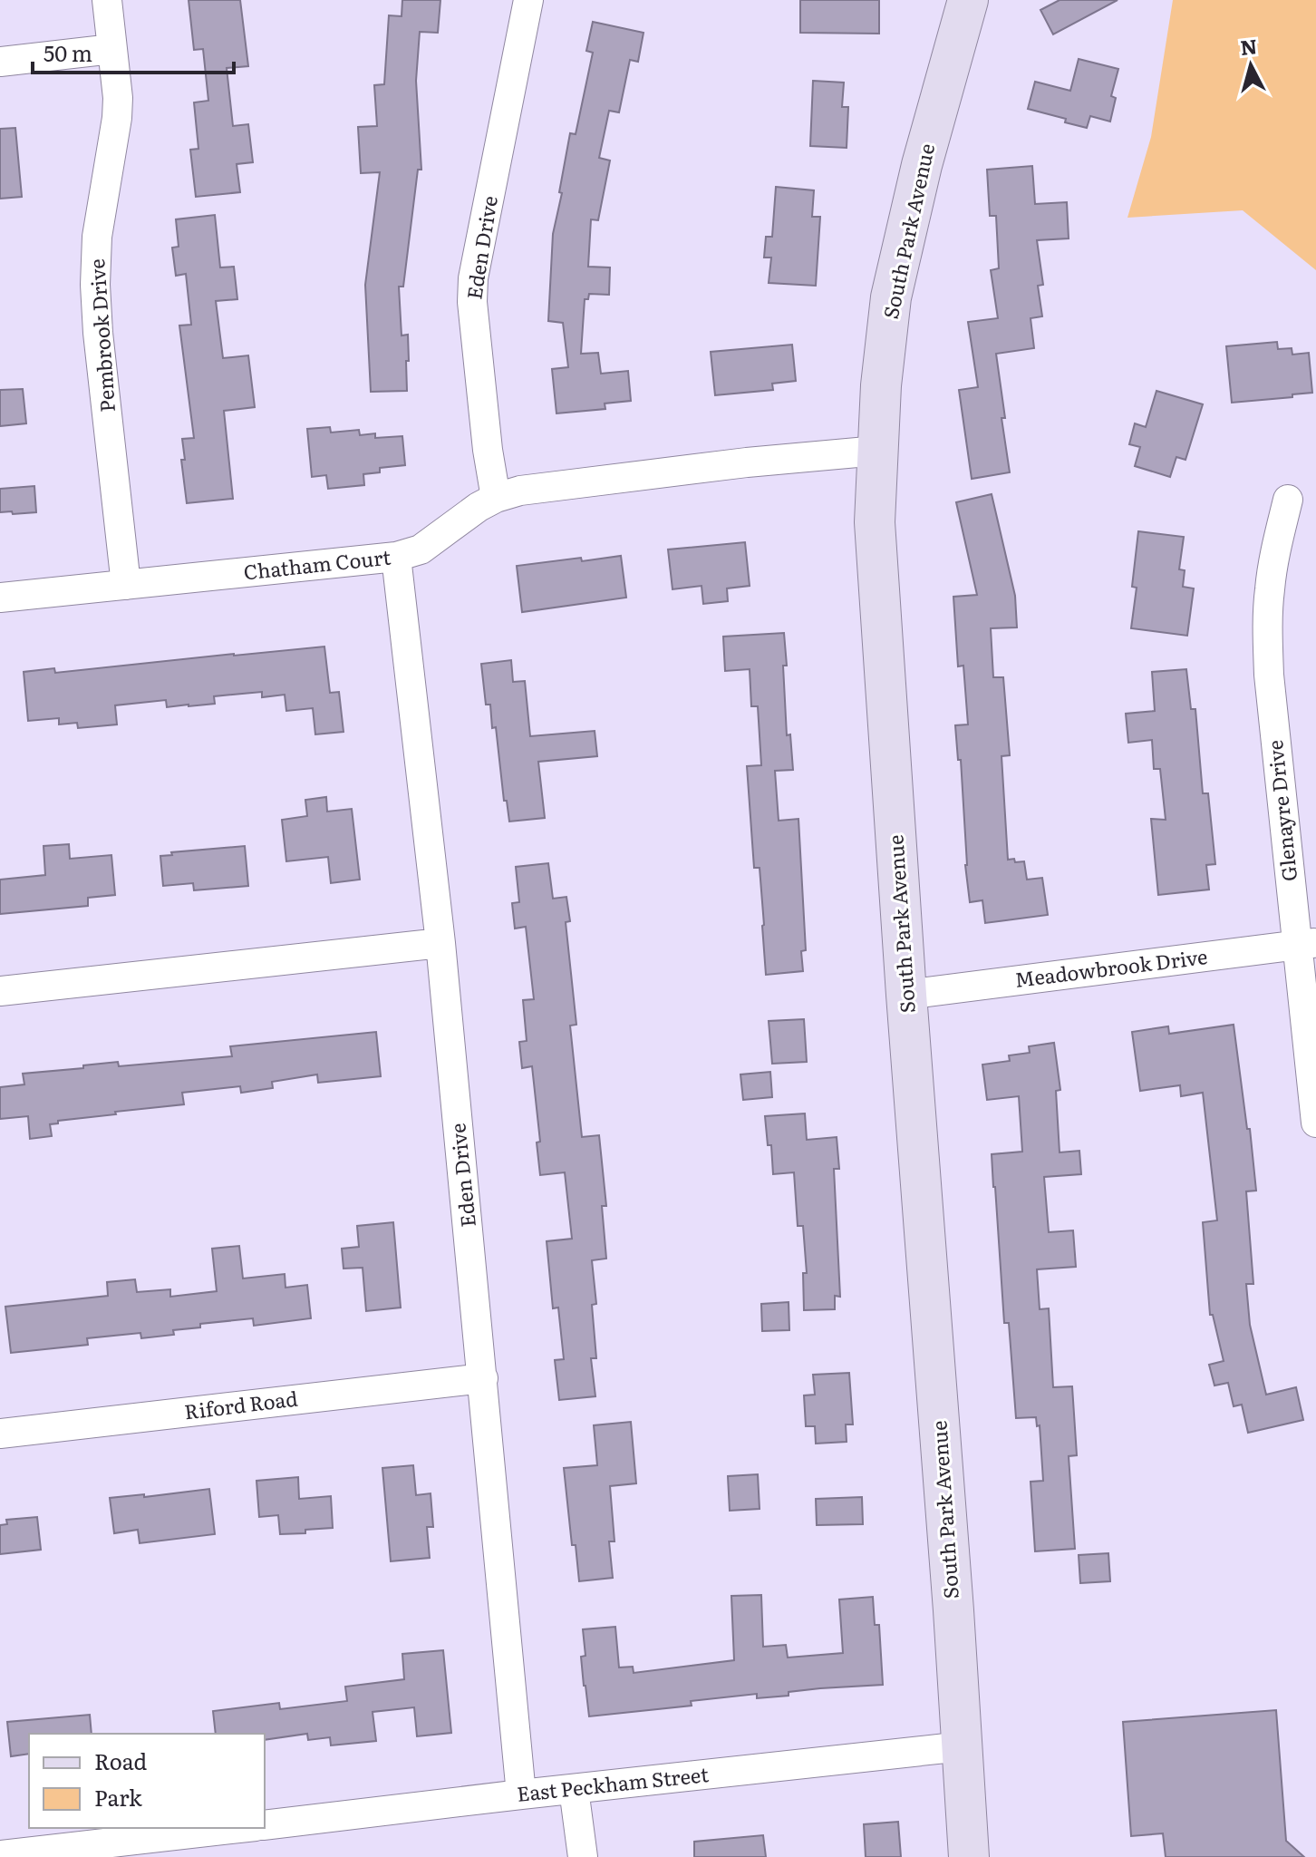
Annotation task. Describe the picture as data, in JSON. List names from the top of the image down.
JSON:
{
  "streets": {
    "main road": ["South Park Avenue"],
    "street": [
      "Eden Drive",
      "Pembrook Drive",
      "Chatham Court",
      "Glenayre Drive",
      "Meadowbrook Drive",
      "Riford Road",
      "East Peckham Street"
    ]
  },
  "crossings": [
    ["South Park Avenue", "Chatham Court"],
    ["South Park Avenue", "Meadowbrook Drive"],
    ["South Park Avenue", "East Peckham Street"],
    ["Eden Drive", "Chatham Court"],
    ["Eden Drive", "Riford Road"],
    ["Eden Drive", "East Peckham Street"],
    ["Pembrook Drive", "Chatham Court"],
    ["Glenayre Drive", "Meadowbrook Drive"]
  ],
  "legend": ["Road", "Park"],
  "scale_bar": "50 m",
  "north": "top"
}
